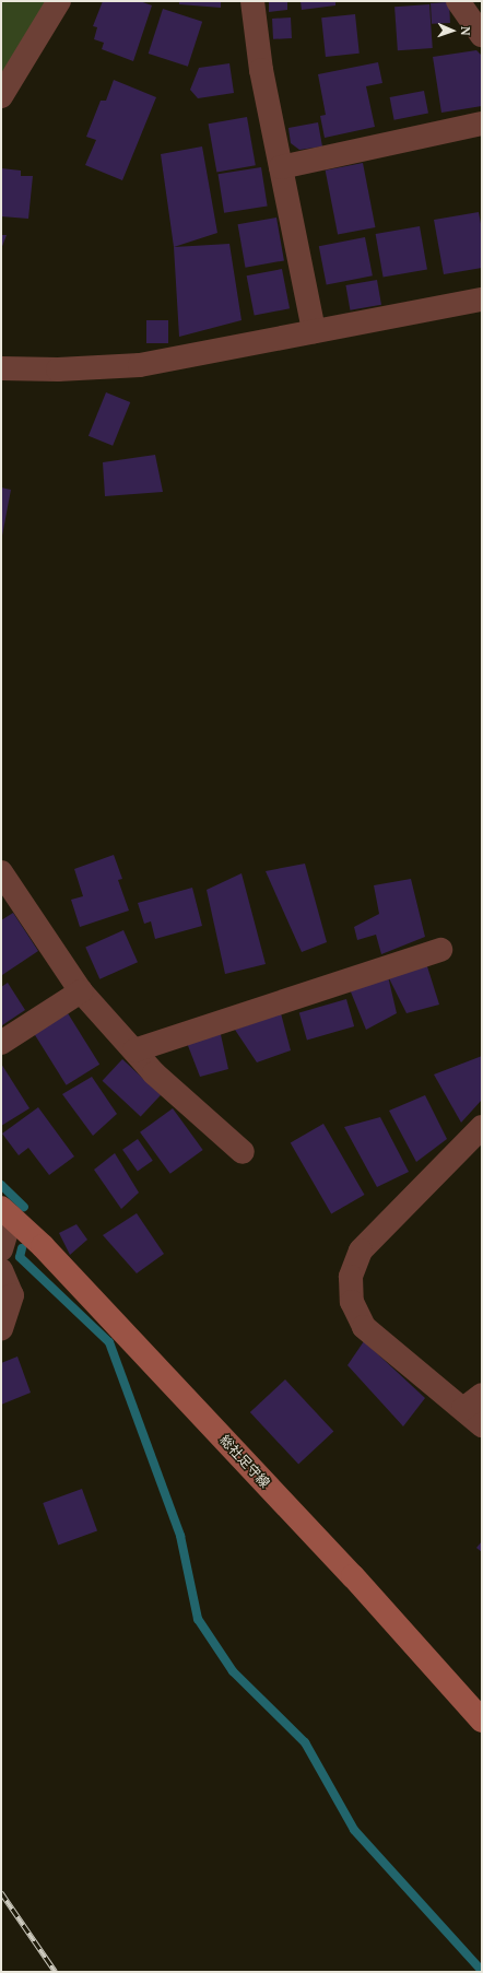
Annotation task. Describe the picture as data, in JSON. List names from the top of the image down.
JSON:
{
  "streets": {
    "main road": ["総社足守線"]
  },
  "north": "right"
}
